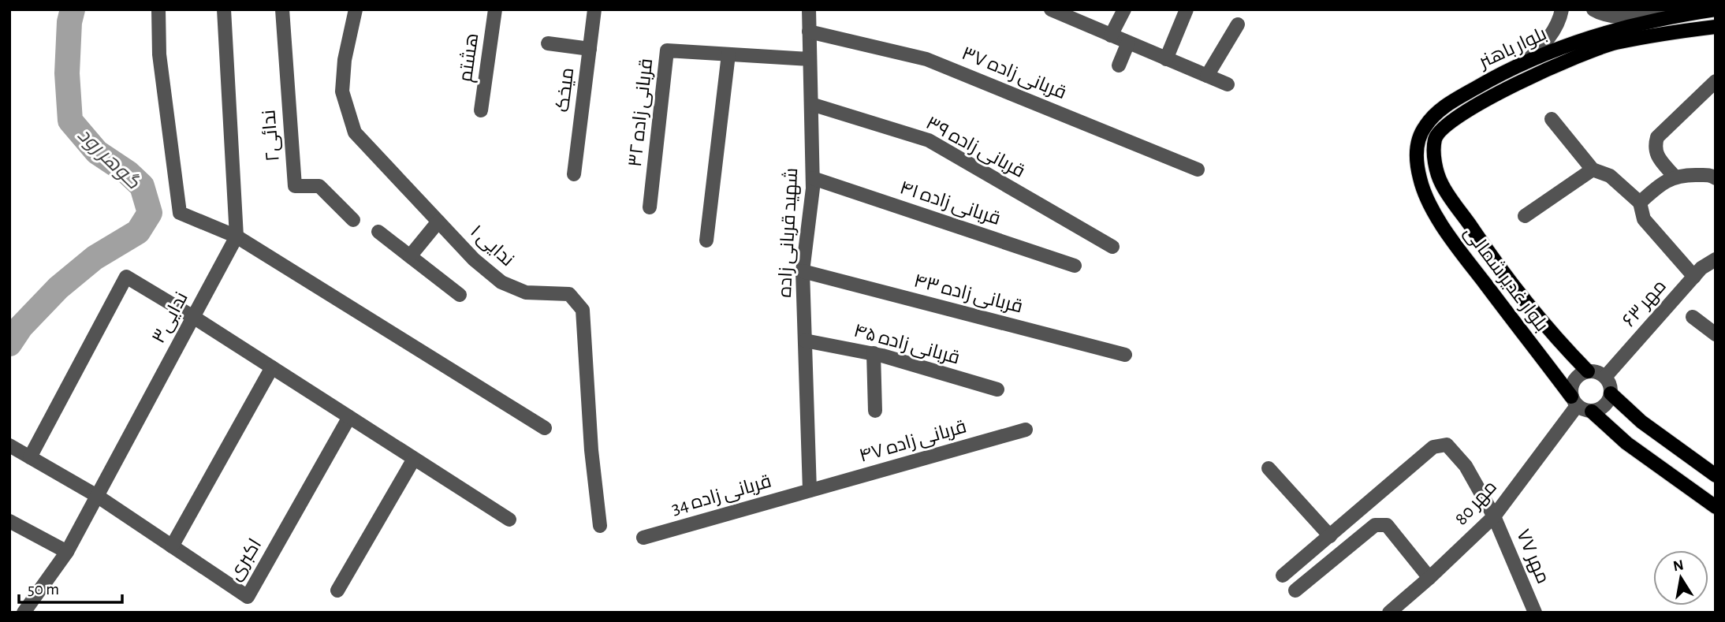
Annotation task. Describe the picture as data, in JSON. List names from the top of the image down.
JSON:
{
  "streets": {
    "main road": ["بلوار باهنر", "بلوار غدیر شمالی"],
    "street": [
      "هشتم",
      "قربانی زاده ۳۷",
      "میخک",
      "قربانی زاده ۳۲",
      "ندائی۲",
      "قربانی زاده ۳۹",
      "قربانی زاده ۴۱",
      "شهید قربانی زاده",
      "ندایی ۱",
      "قربانی زاده ۴۳",
      "مهر ۶۳",
      "ندایی۳",
      "قربانی زاده ۴۵",
      "قربانی زاده ۴۷",
      "قربانی زاده 34",
      "مهر 80",
      "مهر ۷۷",
      "اکبری"
    ]
  },
  "crossings": [
    ["بلوار باهنر", "بلوار غدیر شمالی"],
    ["قربانی زاده ۳۷", "شهید قربانی زاده"],
    ["قربانی زاده ۳۲", "شهید قربانی زاده"],
    ["قربانی زاده ۳۹", "شهید قربانی زاده"],
    ["قربانی زاده ۴۱", "شهید قربانی زاده"],
    ["شهید قربانی زاده", "قربانی زاده ۴۳"],
    ["شهید قربانی زاده", "قربانی زاده ۴۵"],
    ["شهید قربانی زاده", "قربانی زاده ۴۷"],
    ["شهید قربانی زاده", "قربانی زاده 34"],
    ["بلوار غدیر شمالی", "مهر ۶۳"],
    ["بلوار غدیر شمالی", "مهر 80"],
    ["مهر ۶۳", "مهر 80"],
    ["ندایی۳", "اکبری"],
    ["قربانی زاده ۴۷", "قربانی زاده 34"],
    ["مهر 80", "مهر ۷۷"]
  ],
  "water": ["گوهر رود"],
  "scale_bar": "50 m",
  "north": "top"
}
